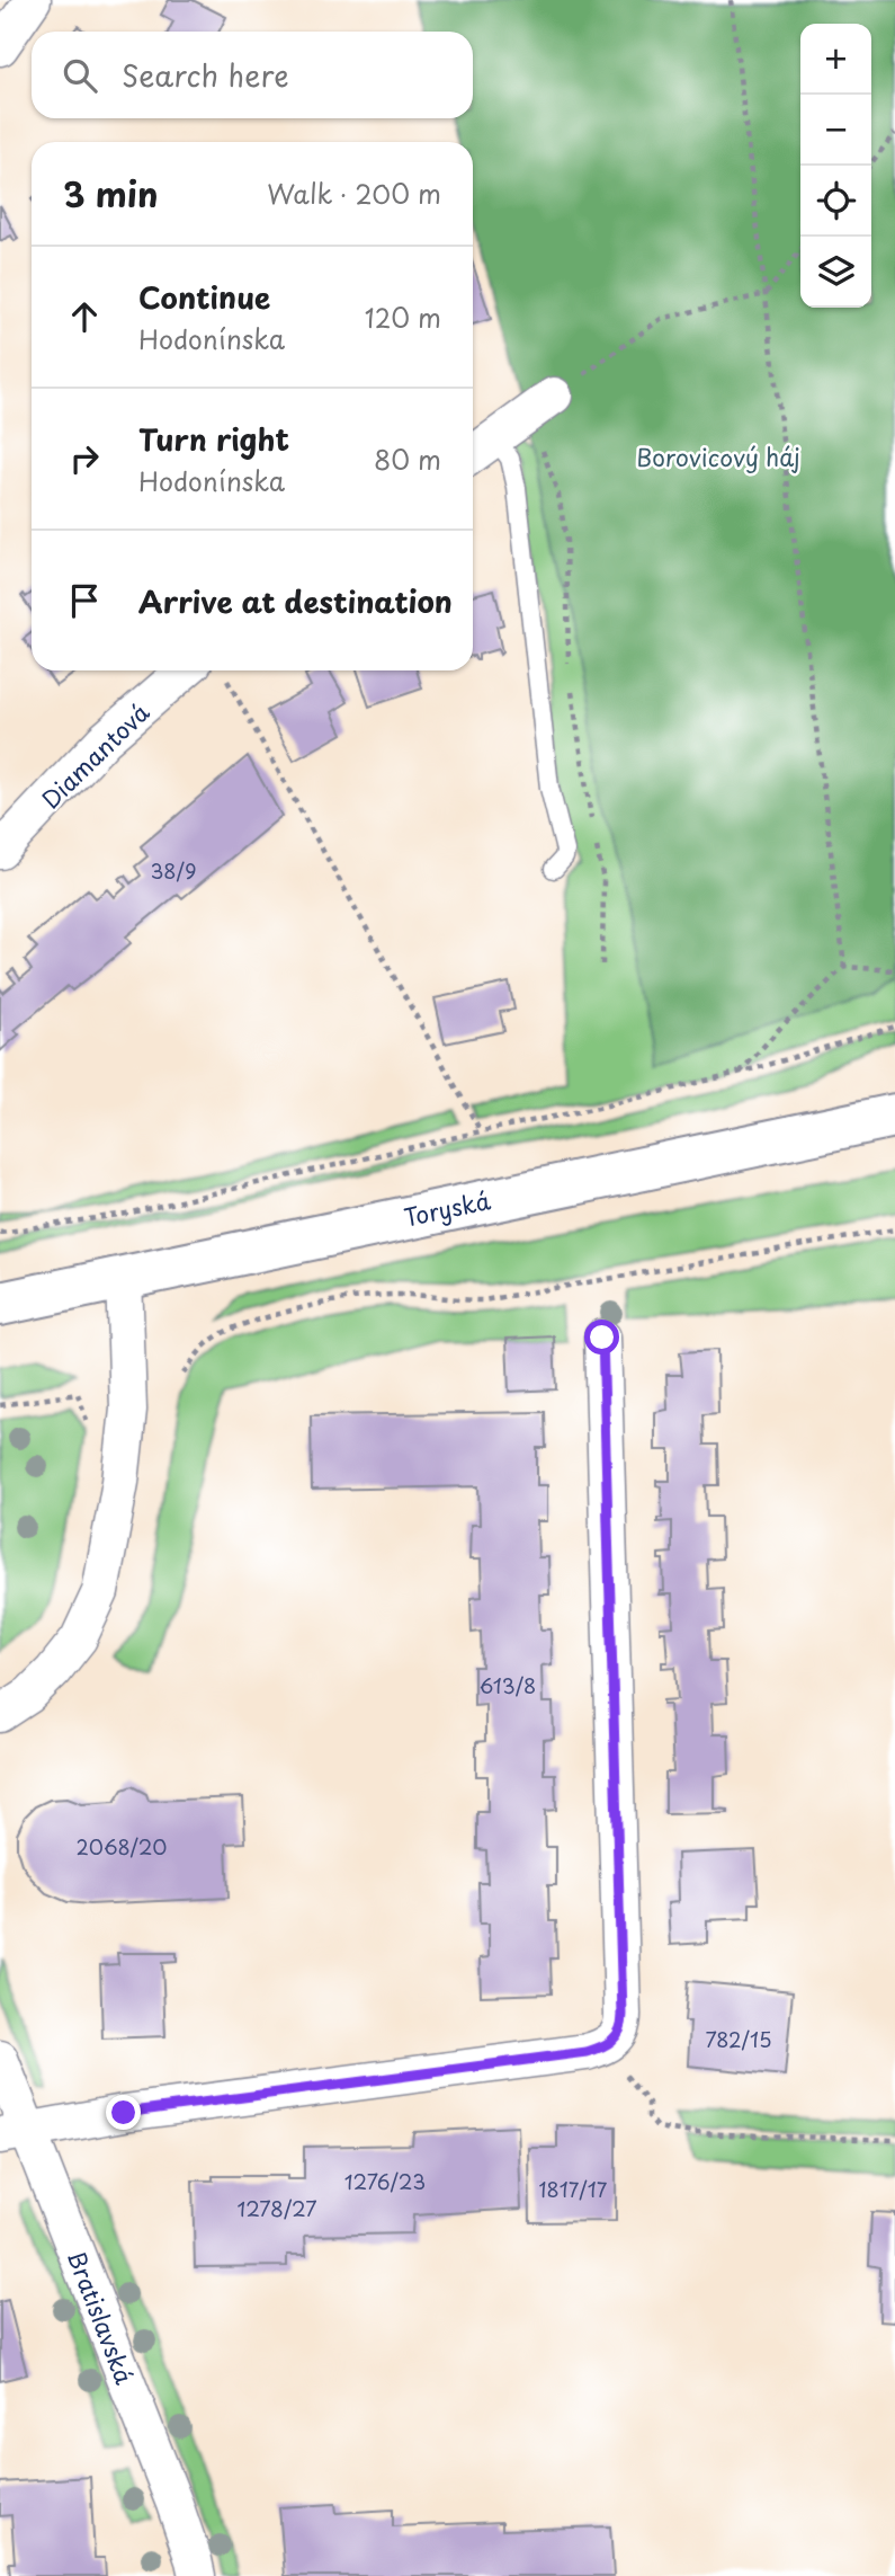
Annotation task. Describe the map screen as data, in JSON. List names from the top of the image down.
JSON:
{
  "streets": {
    "street": ["Diamantová", "Toryská", "Bratislavská"]
  },
  "parks": ["Borovicový háj"],
  "house_numbers": [
    "38/9",
    "613/8",
    "2068/20",
    "782/15",
    "1276/23",
    "1817/17",
    "1278/27"
  ],
  "page": {
    "map_buttons": ["+", "−"],
    "search": "Search here",
    "heading": ["3 min", "Walk · 200 m"],
    "list": [
      ["Continue", "Hodonínska", "120 m"],
      ["Turn right", "Hodonínska", "80 m"],
      "Arrive at destination"
    ]
  }
}
